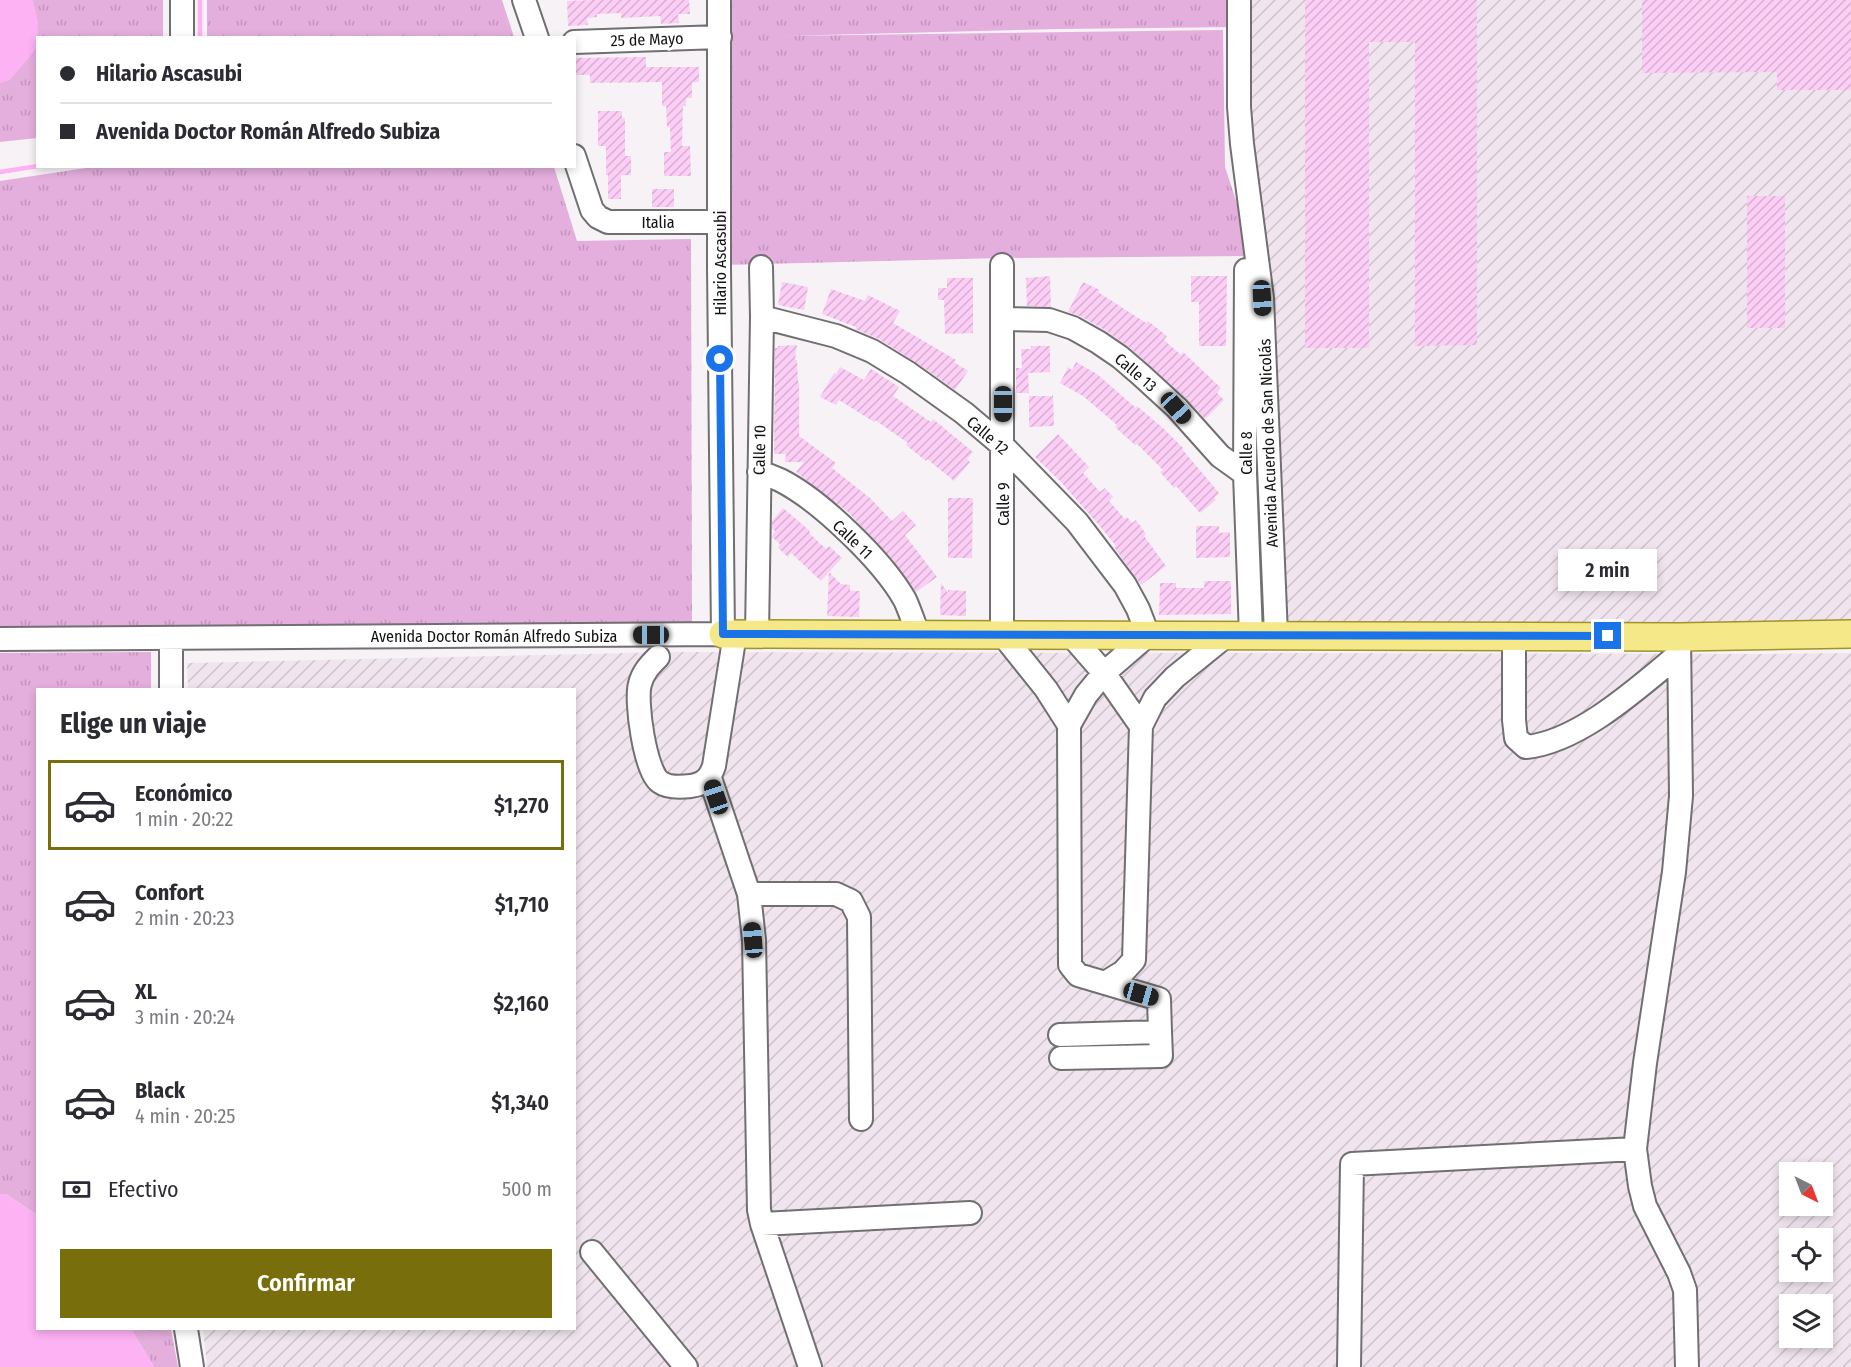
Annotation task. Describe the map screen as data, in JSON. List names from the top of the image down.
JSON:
{
  "streets": {
    "main road": ["Avenida Doctor Román Alfredo Subiza"],
    "street": [
      "25 de Mayo",
      "Italia",
      "Hilario Ascasubi",
      "Calle 13",
      "Calle 12",
      "Avenida Acuerdo de San Nicolás",
      "Calle 10",
      "Calle 8",
      "Calle 9",
      "Calle 11"
    ]
  },
  "crossings": [
    ["25 de Mayo", "Hilario Ascasubi"],
    ["Italia", "Hilario Ascasubi"],
    ["Hilario Ascasubi", "Calle 10"],
    ["Hilario Ascasubi", "Avenida Doctor Román Alfredo Subiza"],
    ["Calle 13", "Calle 8"],
    ["Calle 13", "Calle 9"],
    ["Calle 12", "Calle 10"],
    ["Calle 12", "Calle 9"],
    ["Calle 12", "Avenida Doctor Román Alfredo Subiza"],
    ["Avenida Acuerdo de San Nicolás", "Calle 8"],
    ["Avenida Acuerdo de San Nicolás", "Avenida Doctor Román Alfredo Subiza"],
    ["Calle 10", "Calle 11"],
    ["Calle 10", "Avenida Doctor Román Alfredo Subiza"],
    ["Calle 8", "Avenida Doctor Román Alfredo Subiza"],
    ["Calle 9", "Avenida Doctor Román Alfredo Subiza"],
    ["Calle 11", "Avenida Doctor Román Alfredo Subiza"]
  ],
  "north": "bottom right",
  "page": {
    "banner": ["Hilario Ascasubi", "Avenida Doctor Román Alfredo Subiza"],
    "bubble": "2 min",
    "heading": "Elige un viaje",
    "list": [
      {
        "name": "Económico",
        "note": "1 min · 20:22",
        "value": "$1,270"
      },
      {
        "name": "Confort",
        "note": "2 min · 20:23",
        "value": "$1,710"
      },
      {
        "name": "XL",
        "note": "3 min · 20:24",
        "value": "$2,160"
      },
      {
        "name": "Black",
        "note": "4 min · 20:25",
        "value": "$1,340"
      }
    ],
    "pay": ["Efectivo", "500 m"],
    "buttons": "Confirmar"
  }
}
